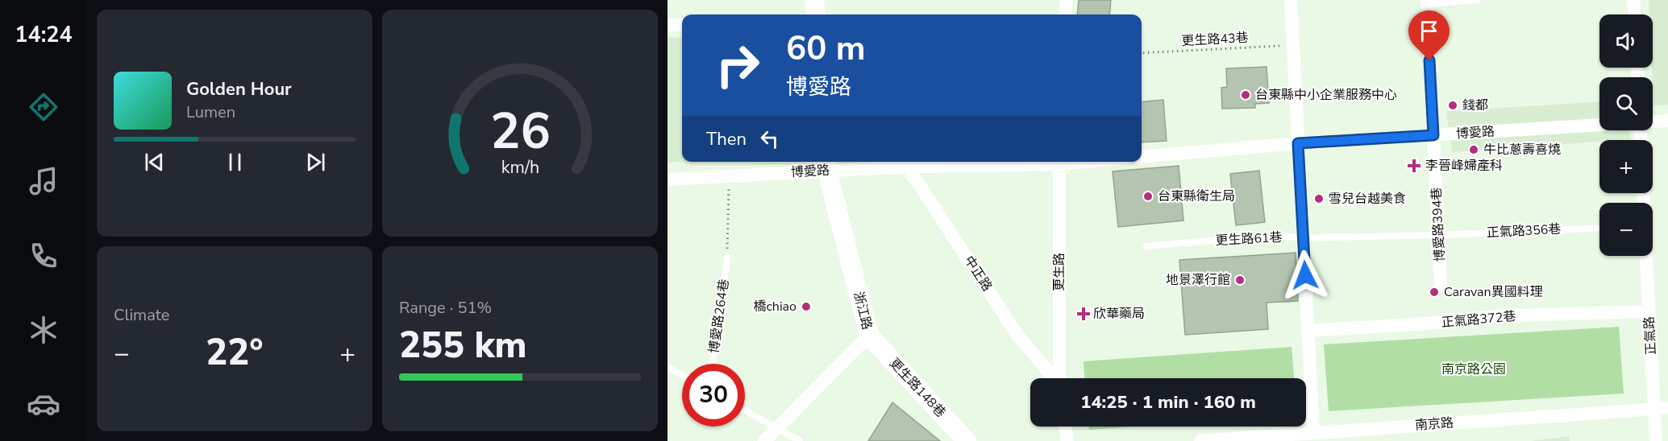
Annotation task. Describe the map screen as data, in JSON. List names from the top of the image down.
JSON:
{
  "streets": {
    "street": [
      "博愛路",
      "博愛路394巷",
      "更生路",
      "中正路",
      "浙江路",
      "正氣路372巷",
      "正氣路",
      "更生路148巷",
      "南京路"
    ],
    "lane": ["正氣路356巷", "更生路61巷", "博愛路264巷"],
    "path": ["更生路43巷"]
  },
  "crossings": [
    ["博愛路", "博愛路394巷"],
    ["博愛路", "中正路"],
    ["博愛路", "浙江路"],
    ["博愛路394巷", "正氣路356巷"],
    ["博愛路394巷", "更生路61巷"],
    ["正氣路356巷", "更生路61巷"],
    ["浙江路", "更生路148巷"],
    ["正氣路372巷", "正氣路"],
    ["正氣路", "南京路"]
  ],
  "parks": ["南京路公園"],
  "places": {
    "other": [
      "台東縣中小企業服務中心",
      "錢都",
      "牛比蔥壽喜燒",
      "台東縣衛生局",
      "雪兒台越美食",
      "地景澤行館",
      "Caravan異國料理",
      "橋chiao"
    ],
    "health": ["李晉峰婦產科", "欣華藥局"]
  },
  "page": {
    "tabs": "14:24",
    "map_buttons": ["+", "−"],
    "turn": ["60 m", "博愛路"],
    "song": ["Golden Hour", "Lumen"],
    "then": "Then",
    "tile": [
      "Climate",
      ["Range · 51%", "255 km"]
    ],
    "heat": ["−", "22°", "+"],
    "limit": "30",
    "trip": "14:25 · 1 min · 160 m",
    "gauge": ["26", "km/h"]
  }
}
